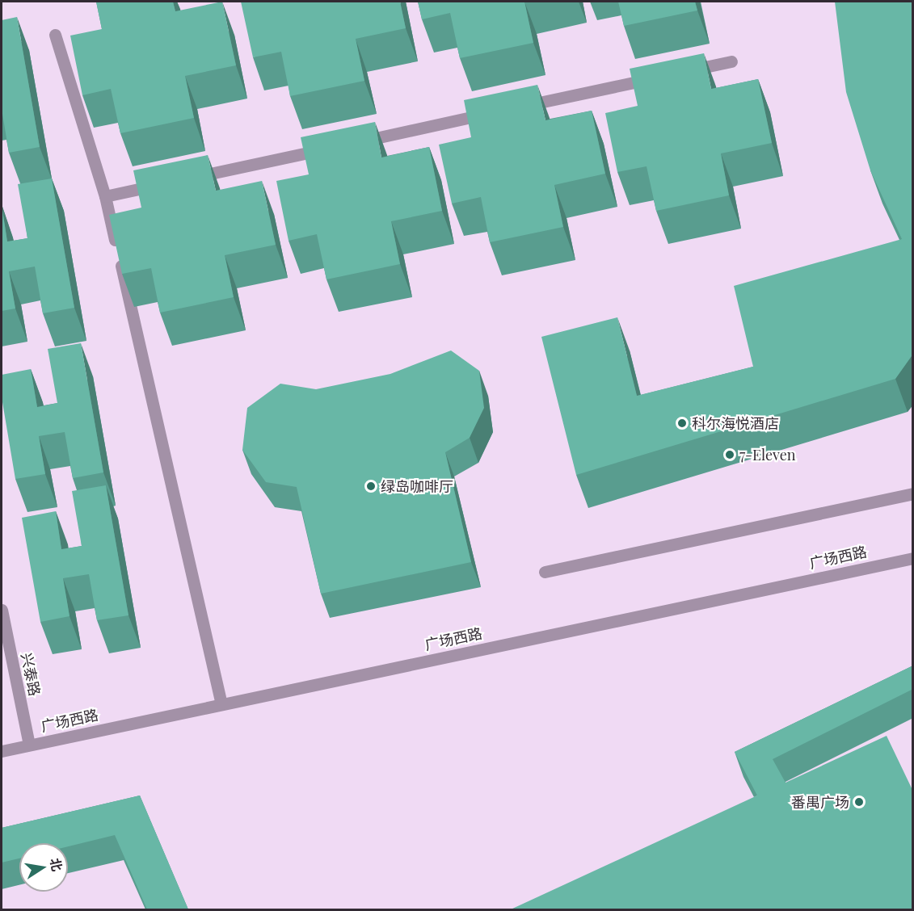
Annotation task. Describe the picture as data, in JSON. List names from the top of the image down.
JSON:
{
  "streets": {
    "street": ["广场西路", "兴泰路"]
  },
  "crossings": [
    ["广场西路", "兴泰路"]
  ],
  "places": [
    "科尔海悦酒店",
    "7-Eleven",
    "绿岛咖啡厅",
    "番禺广场"
  ],
  "north": "right"
}
